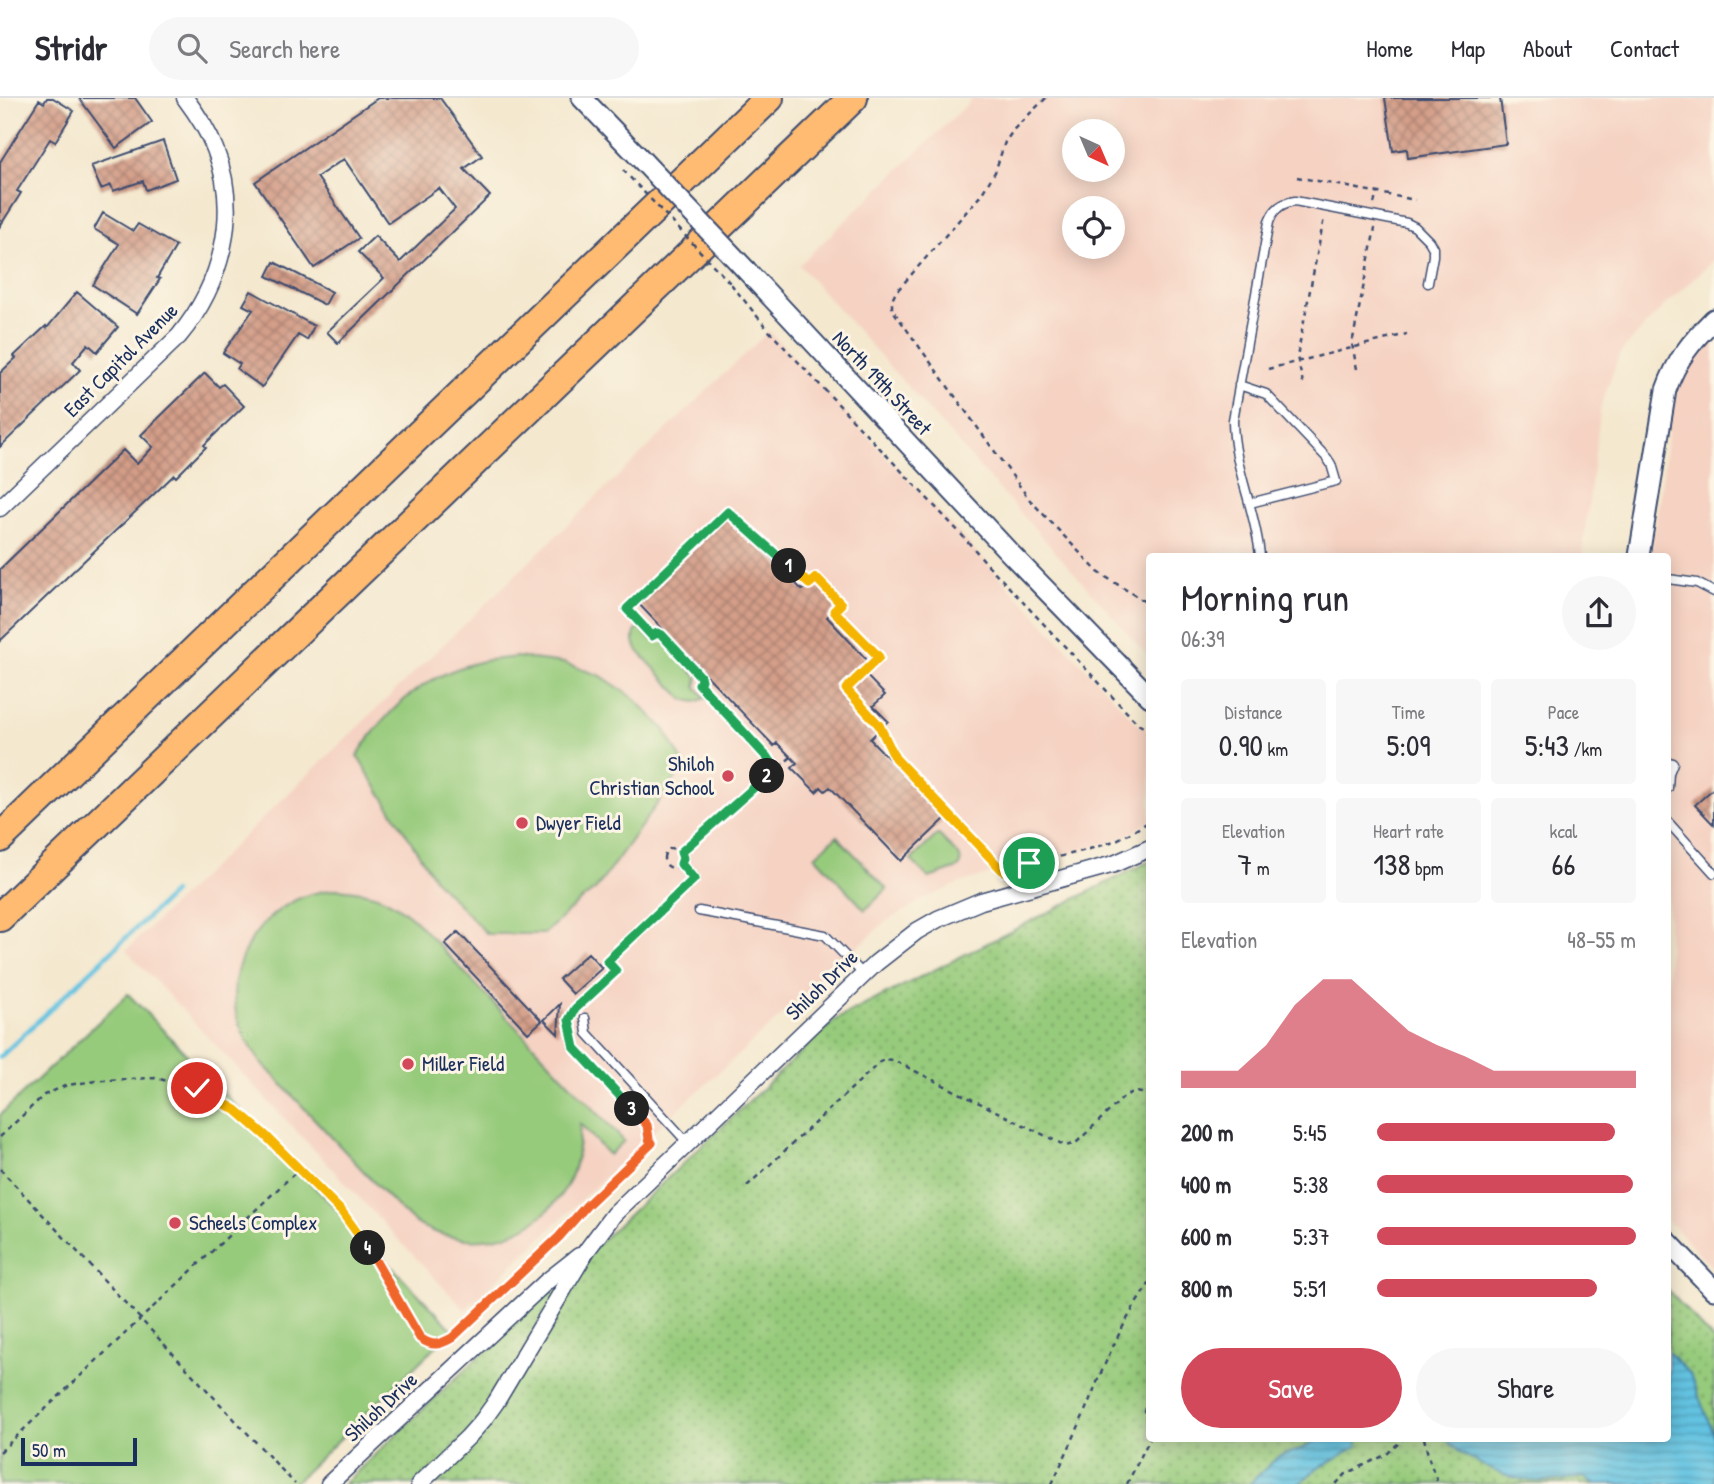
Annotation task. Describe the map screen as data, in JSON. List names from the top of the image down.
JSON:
{
  "streets": {
    "street": ["East Capitol Avenue", "North 19th Street", "Shiloh Drive"]
  },
  "places": [
    "Shiloh Christian School",
    "Dwyer Field",
    "Miller Field",
    "Scheels Complex"
  ],
  "scale_bar": "50 m",
  "north": "bottom right",
  "page": {
    "header": "Stridr",
    "search": "Search here",
    "nav": [
      "Home",
      "Map",
      "About",
      "Contact"
    ],
    "pins": [
      "1",
      "2",
      "3",
      "4"
    ],
    "heading": ["Morning run", "06:39"],
    "stats": [
      ["Distance", "0.90 km"],
      ["Time", "5:09"],
      ["Pace", "5:43 /km"],
      ["Elevation", "7 m"],
      ["Heart rate", "138 bpm"],
      ["kcal", "66"]
    ],
    "chart": ["Elevation", "48–55 m"],
    "list": [
      {
        "name": "200 m",
        "note": "5:45"
      },
      {
        "name": "400 m",
        "note": "5:38"
      },
      {
        "name": "600 m",
        "note": "5:37"
      },
      {
        "name": "800 m",
        "note": "5:51"
      }
    ],
    "buttons": ["Save", "Share"],
    "scale": "50 m"
  }
}
